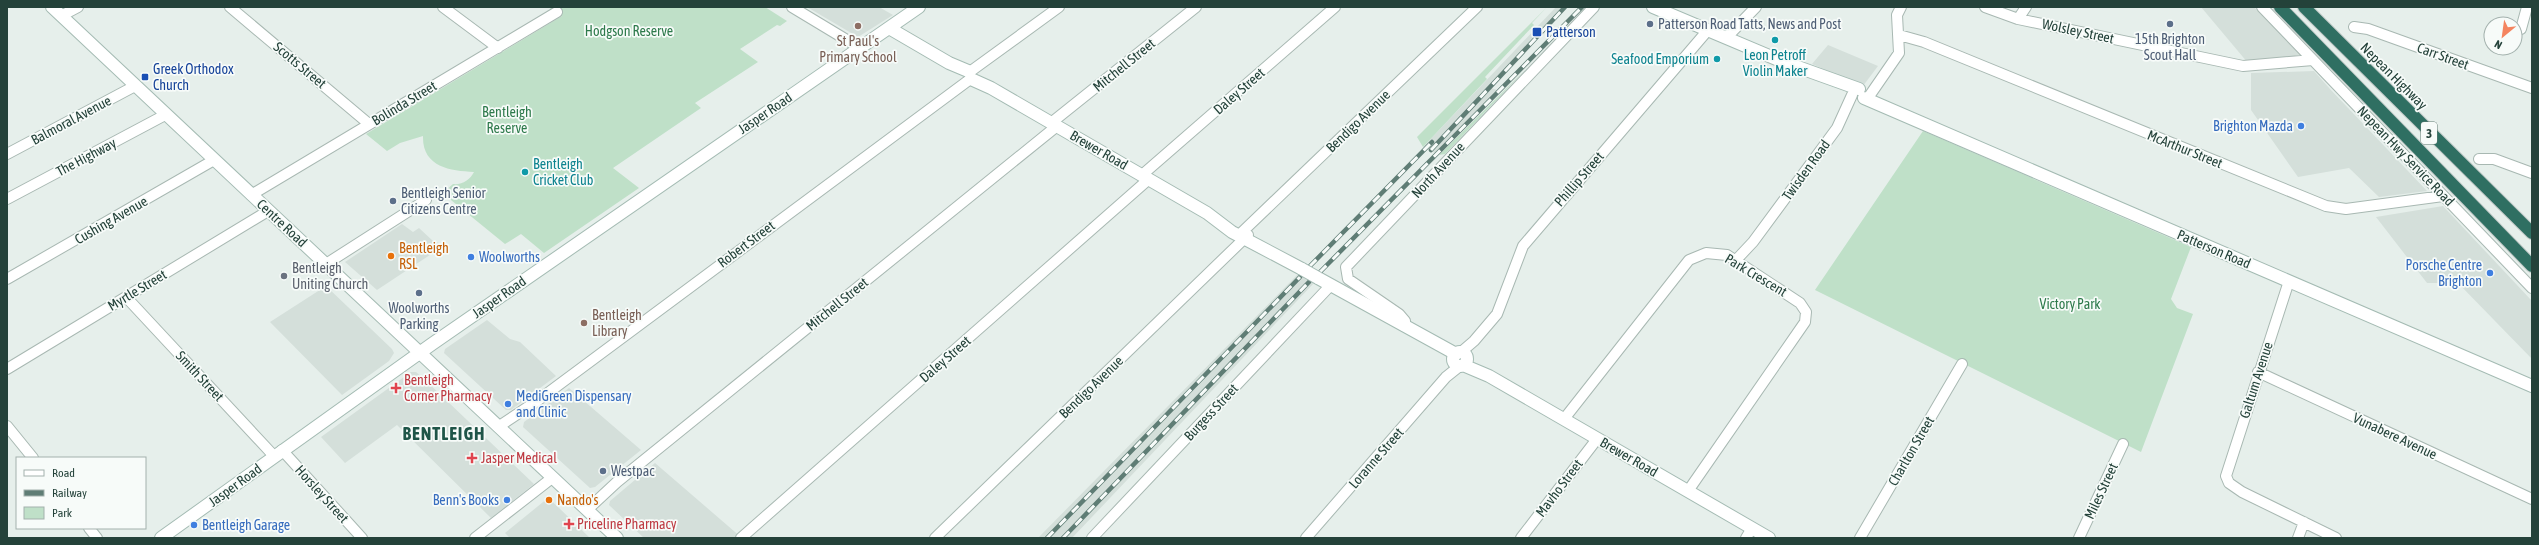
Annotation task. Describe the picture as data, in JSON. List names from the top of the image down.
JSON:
{
  "streets": {
    "highway": ["Nepean Highway", "3"],
    "main road": [
      "Jasper Road",
      "Brewer Road",
      "Centre Road",
      "Patterson Road"
    ],
    "street": [
      "Wolsley Street",
      "Carr Street",
      "Scotts Street",
      "Mitchell Street",
      "Daley Street",
      "Bolinda Street",
      "Balmoral Avenue",
      "Bendigo Avenue",
      "McArthur Street",
      "Nepean Hwy Service Road",
      "The Highway",
      "North Avenue",
      "Twisden Road",
      "Phillip Street",
      "Cushing Avenue",
      "Robert Street",
      "Park Crescent",
      "Myrtle Street",
      "Smith Street",
      "Galtum Avenue",
      "Burgess Street",
      "Vunabere Avenue",
      "Charlton Street",
      "Loranne Street",
      "Mavho Street",
      "Miles Street",
      "Horsley Street"
    ]
  },
  "crossings": [
    ["Wolsley Street", "Nepean Hwy Service Road"],
    ["Scotts Street", "Bolinda Street"],
    ["Mitchell Street", "Brewer Road"],
    ["Mitchell Street", "Centre Road"],
    ["Daley Street", "Brewer Road"],
    ["Bolinda Street", "Centre Road"],
    ["Jasper Road", "Brewer Road"],
    ["Jasper Road", "Centre Road"],
    ["Jasper Road", "Smith Street"],
    ["Jasper Road", "Horsley Street"],
    ["Balmoral Avenue", "Centre Road"],
    ["Bendigo Avenue", "Brewer Road"],
    ["3", "Nepean Hwy Service Road"],
    ["McArthur Street", "Nepean Hwy Service Road"],
    ["McArthur Street", "Twisden Road"],
    ["Brewer Road", "North Avenue"],
    ["Brewer Road", "Phillip Street"],
    ["Brewer Road", "Robert Street"],
    ["Brewer Road", "Park Crescent"],
    ["Brewer Road", "Burgess Street"],
    ["Brewer Road", "Loranne Street"],
    ["Brewer Road", "Mavho Street"],
    ["The Highway", "Centre Road"],
    ["Twisden Road", "Patterson Road"],
    ["Twisden Road", "Park Crescent"],
    ["Phillip Street", "Patterson Road"],
    ["Phillip Street", "Loranne Street"],
    ["Cushing Avenue", "Centre Road"],
    ["Centre Road", "Robert Street"],
    ["Centre Road", "Myrtle Street"],
    ["Patterson Road", "Galtum Avenue"],
    ["Myrtle Street", "Smith Street"],
    ["Smith Street", "Horsley Street"],
    ["Galtum Avenue", "Vunabere Avenue"]
  ],
  "districts": ["BENTLEIGH"],
  "parks": ["Hodgson Reserve", "Bentleigh Reserve", "Victory Park"],
  "places": {
    "other": [
      "Patterson Road Tatts, News and Post",
      "15th Brighton Scout Hall",
      "St Paul's Primary School",
      "Leon Petroff Violin Maker",
      "Seafood Emporium",
      "Brighton Mazda",
      "Bentleigh Cricket Club",
      "Bentleigh Senior Citizens Centre",
      "Bentleigh RSL",
      "Woolworths",
      "Porsche Centre Brighton",
      "Bentleigh Uniting Church",
      "Woolworths Parking",
      "Bentleigh Library",
      "MediGreen Dispensary and Clinic",
      "Westpac",
      "Benn's Books",
      "Nando's",
      "Bentleigh Garage"
    ],
    "transit": ["Patterson", "Greek Orthodox Church"],
    "health": ["Bentleigh Corner Pharmacy", "Jasper Medical", "Priceline Pharmacy"]
  },
  "legend": ["Road", "Railway", "Park"],
  "north": "bottom left"
}
